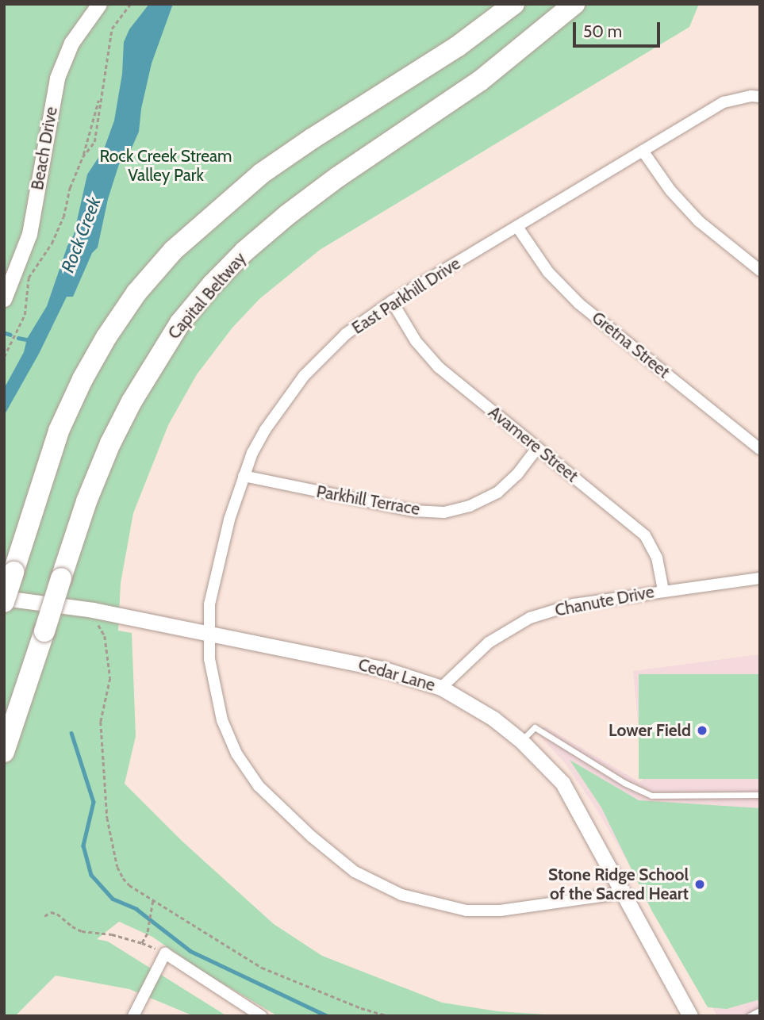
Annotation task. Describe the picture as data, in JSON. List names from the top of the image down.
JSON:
{
  "streets": {
    "highway": ["Capital Beltway"],
    "street": [
      "Beach Drive",
      "East Parkhill Drive",
      "Gretna Street",
      "Avamere Street",
      "Parkhill Terrace",
      "Chanute Drive",
      "Cedar Lane"
    ]
  },
  "crossings": [
    ["East Parkhill Drive", "Gretna Street"],
    ["East Parkhill Drive", "Avamere Street"],
    ["East Parkhill Drive", "Parkhill Terrace"],
    ["East Parkhill Drive", "Cedar Lane"],
    ["Avamere Street", "Parkhill Terrace"],
    ["Avamere Street", "Chanute Drive"],
    ["Chanute Drive", "Cedar Lane"]
  ],
  "water": ["Rock Creek"],
  "parks": ["Rock Creek Stream Valley Park"],
  "places": ["Lower Field", "Stone Ridge School of the Sacred Heart"],
  "scale_bar": "50 m"
}
